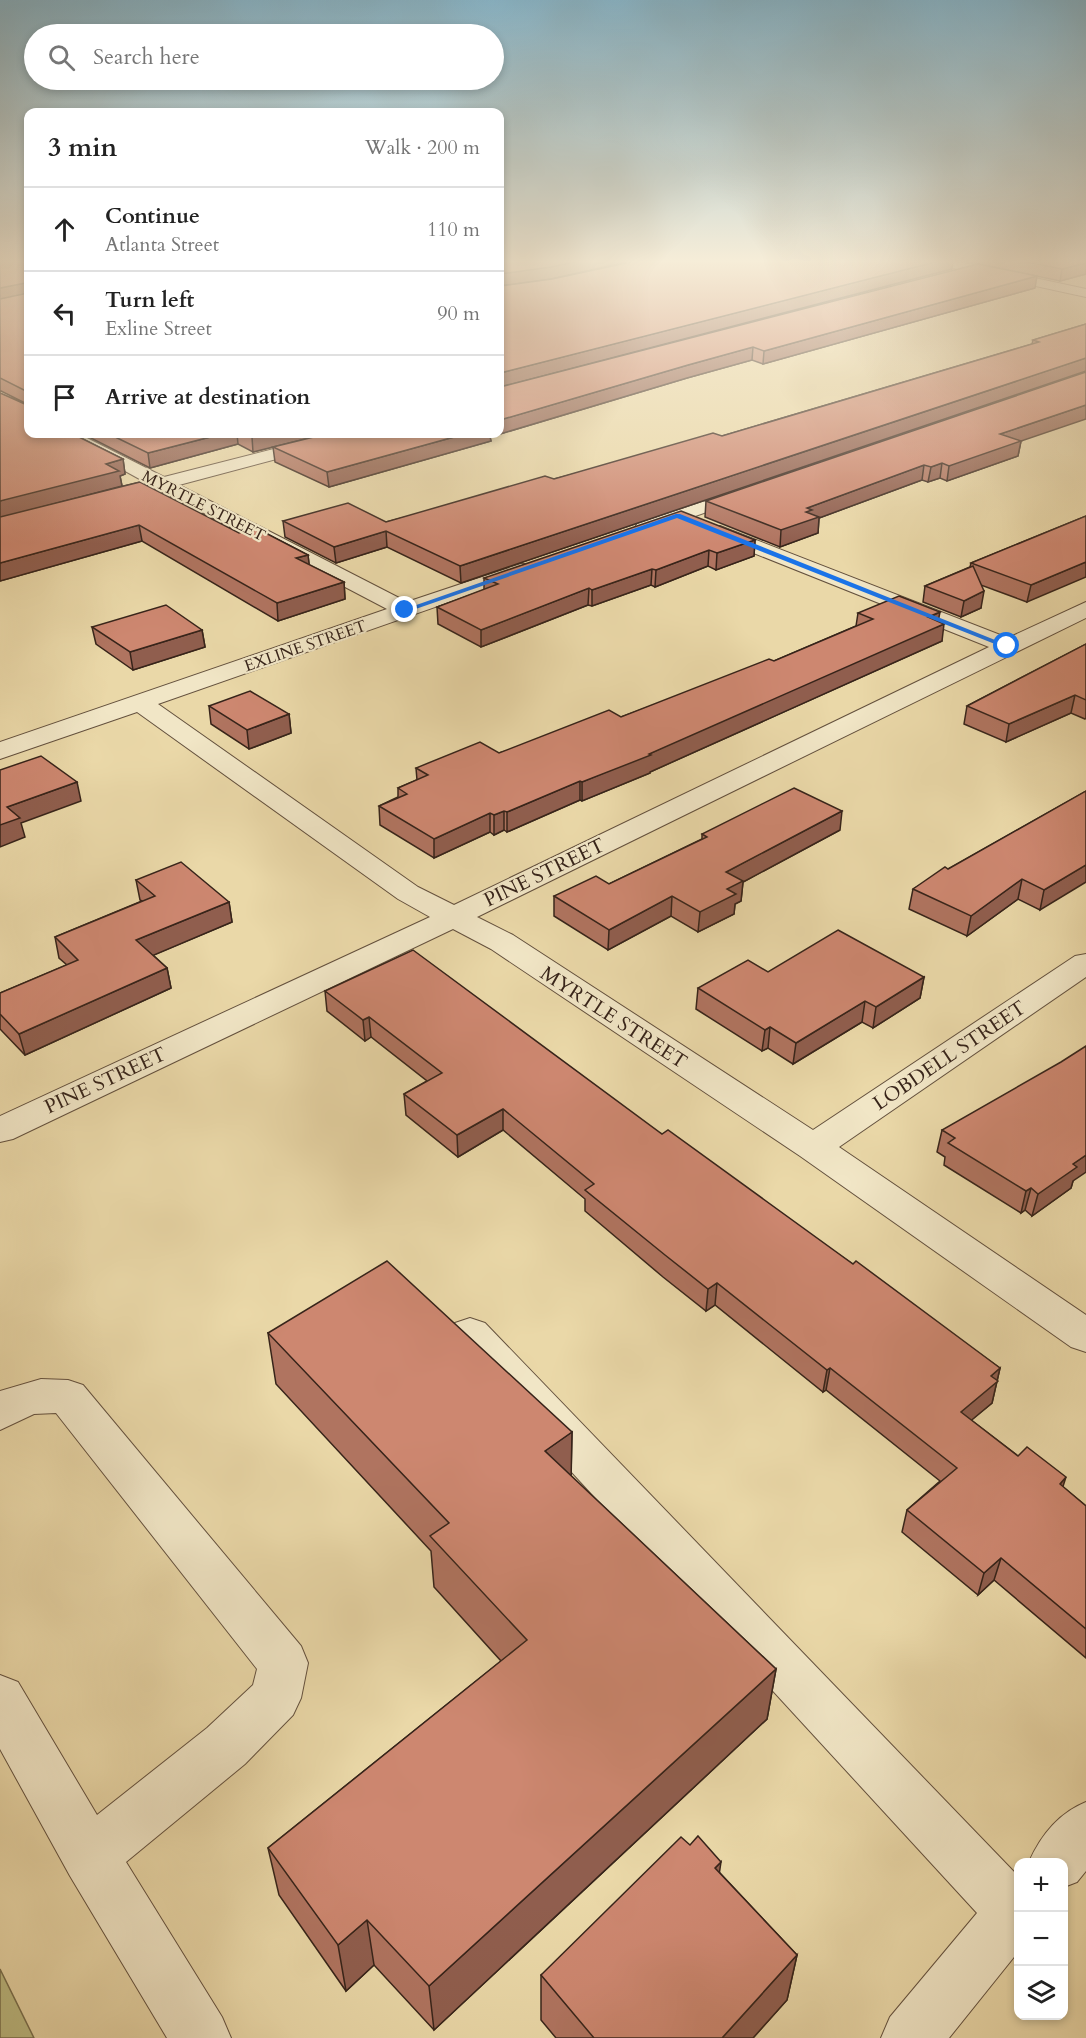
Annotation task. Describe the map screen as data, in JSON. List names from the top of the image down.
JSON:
{
  "streets": {
    "street": [
      "MYRTLE STREET",
      "EXLINE STREET",
      "PINE STREET",
      "LOBDELL STREET"
    ]
  },
  "crossings": [
    ["MYRTLE STREET", "EXLINE STREET"],
    ["MYRTLE STREET", "PINE STREET"],
    ["MYRTLE STREET", "LOBDELL STREET"]
  ],
  "page": {
    "search": "Search here",
    "heading": ["3 min", "Walk · 200 m"],
    "list": [
      ["Continue", "Atlanta Street", "110 m"],
      ["Turn left", "Exline Street", "90 m"],
      "Arrive at destination"
    ],
    "map_buttons": ["+", "−"]
  }
}
